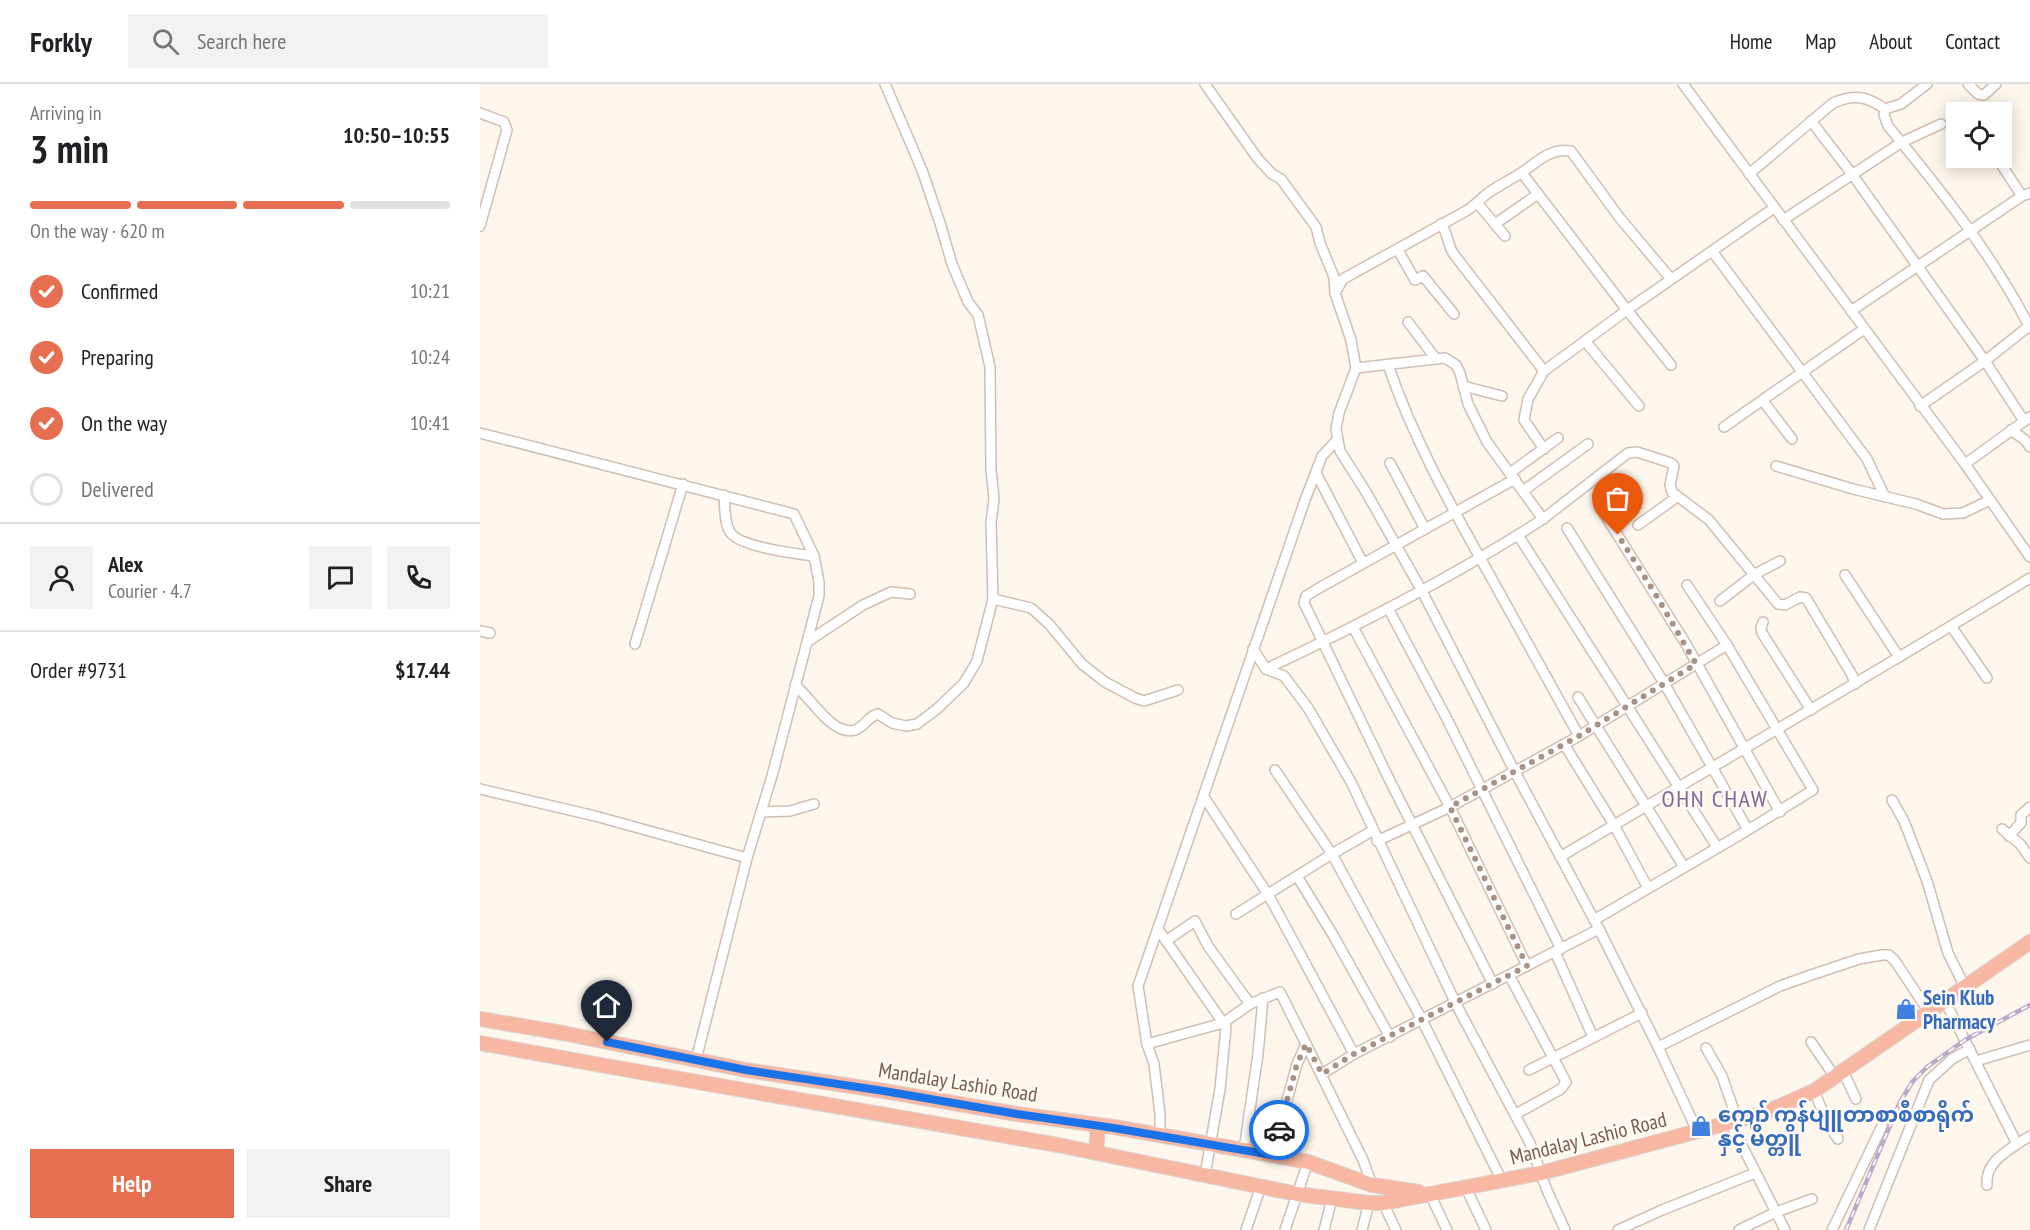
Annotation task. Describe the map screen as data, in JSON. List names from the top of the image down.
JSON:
{
  "streets": {
    "highway": ["Mandalay Lashio Road"]
  },
  "districts": ["OHN CHAW"],
  "places": {
    "shop": ["Sein Klub Pharmacy", "ကျော် ကွန်ပျူတာစာစီစာရိုက် နှင့် မိတ္တူ"]
  },
  "page": {
    "header": "Forkly",
    "search": "Search here",
    "nav": [
      "Home",
      "Map",
      "About",
      "Contact"
    ],
    "heading": ["3 min", "Arriving in", "10:50–10:55"],
    "panel": [
      "Alex",
      "Courier · 4.7",
      "Order #9731",
      "$17.44"
    ],
    "bar": "On the way · 620 m",
    "list": [
      ["Confirmed", "10:21"],
      ["Preparing", "10:24"],
      ["On the way", "10:41"],
      "Delivered"
    ],
    "buttons": ["Help", "Share"]
  }
}
